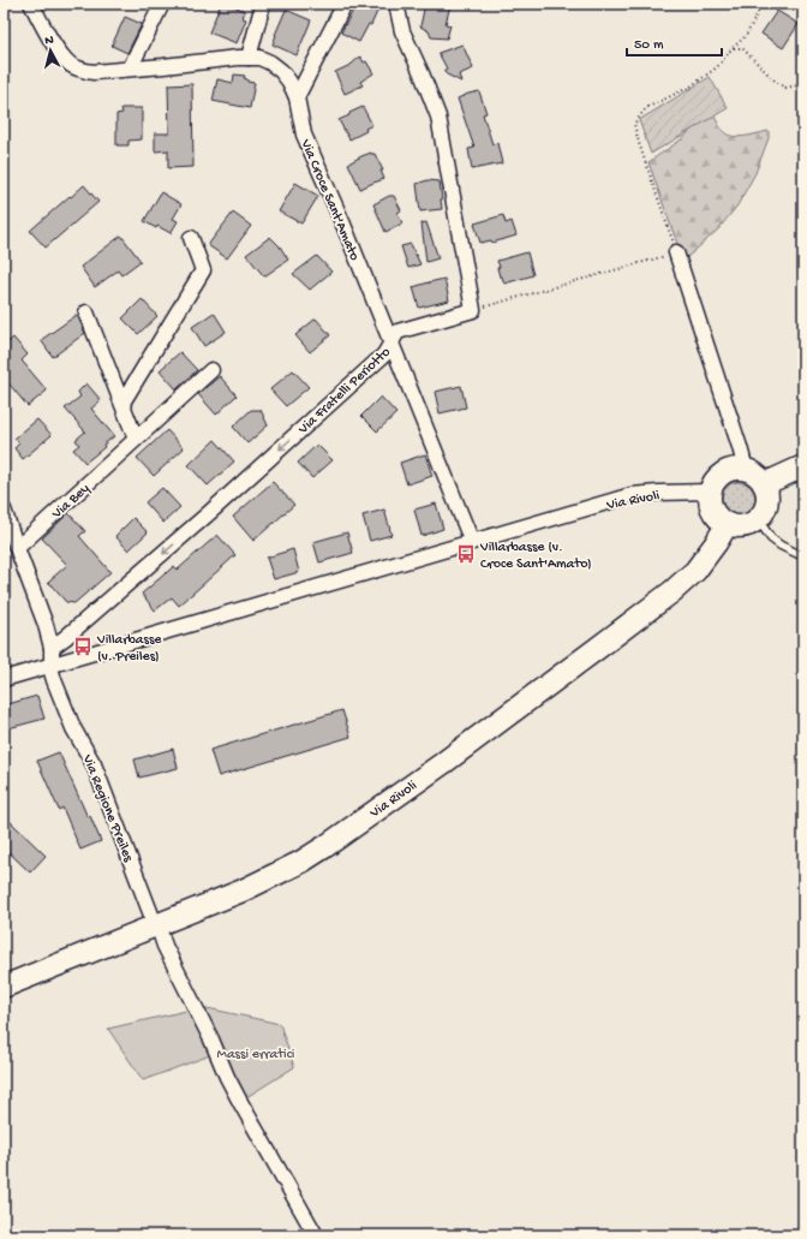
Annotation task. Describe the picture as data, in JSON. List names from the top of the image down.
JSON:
{
  "streets": {
    "street": [
      "Via Croce Sant'Amato",
      "Via Fratelli Periotto",
      "Via Rivoli",
      "Via Bey",
      "Via Regione Preiles"
    ]
  },
  "crossings": [
    ["Via Croce Sant'Amato", "Via Fratelli Periotto"],
    ["Via Croce Sant'Amato", "Via Rivoli"],
    ["Via Rivoli", "Via Regione Preiles"]
  ],
  "one_way": ["Via Fratelli Periotto"],
  "parks": ["Massi erratici"],
  "places": {
    "bus stop": ["Villarbasse (v. Croce Sant'Amato)", "Villarbasse (v. Preiles)"]
  },
  "scale_bar": "50 m",
  "north": "top"
}
